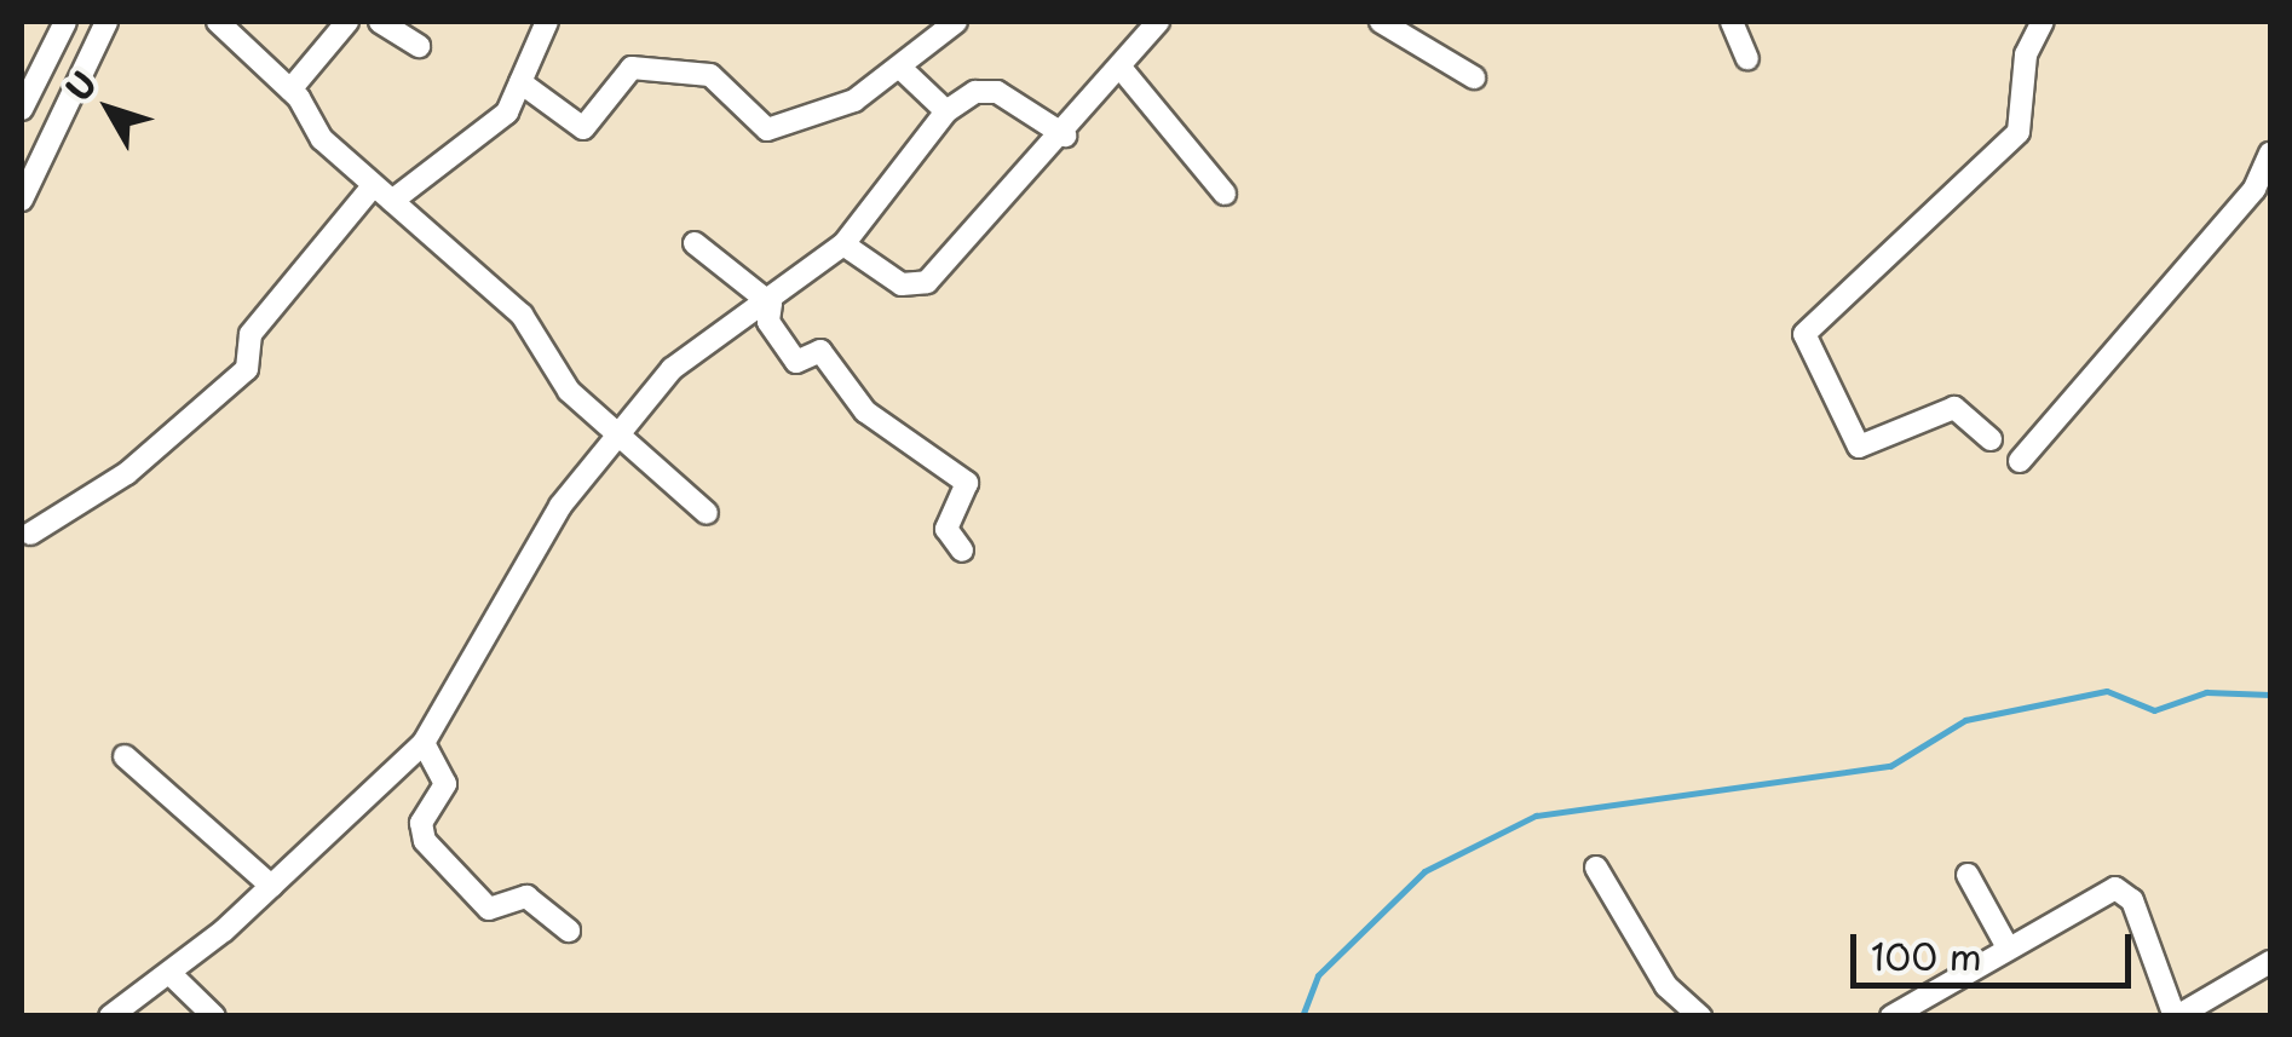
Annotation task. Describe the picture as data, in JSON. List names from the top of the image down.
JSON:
{
  "scale_bar": "100 m",
  "north": "top left"
}
